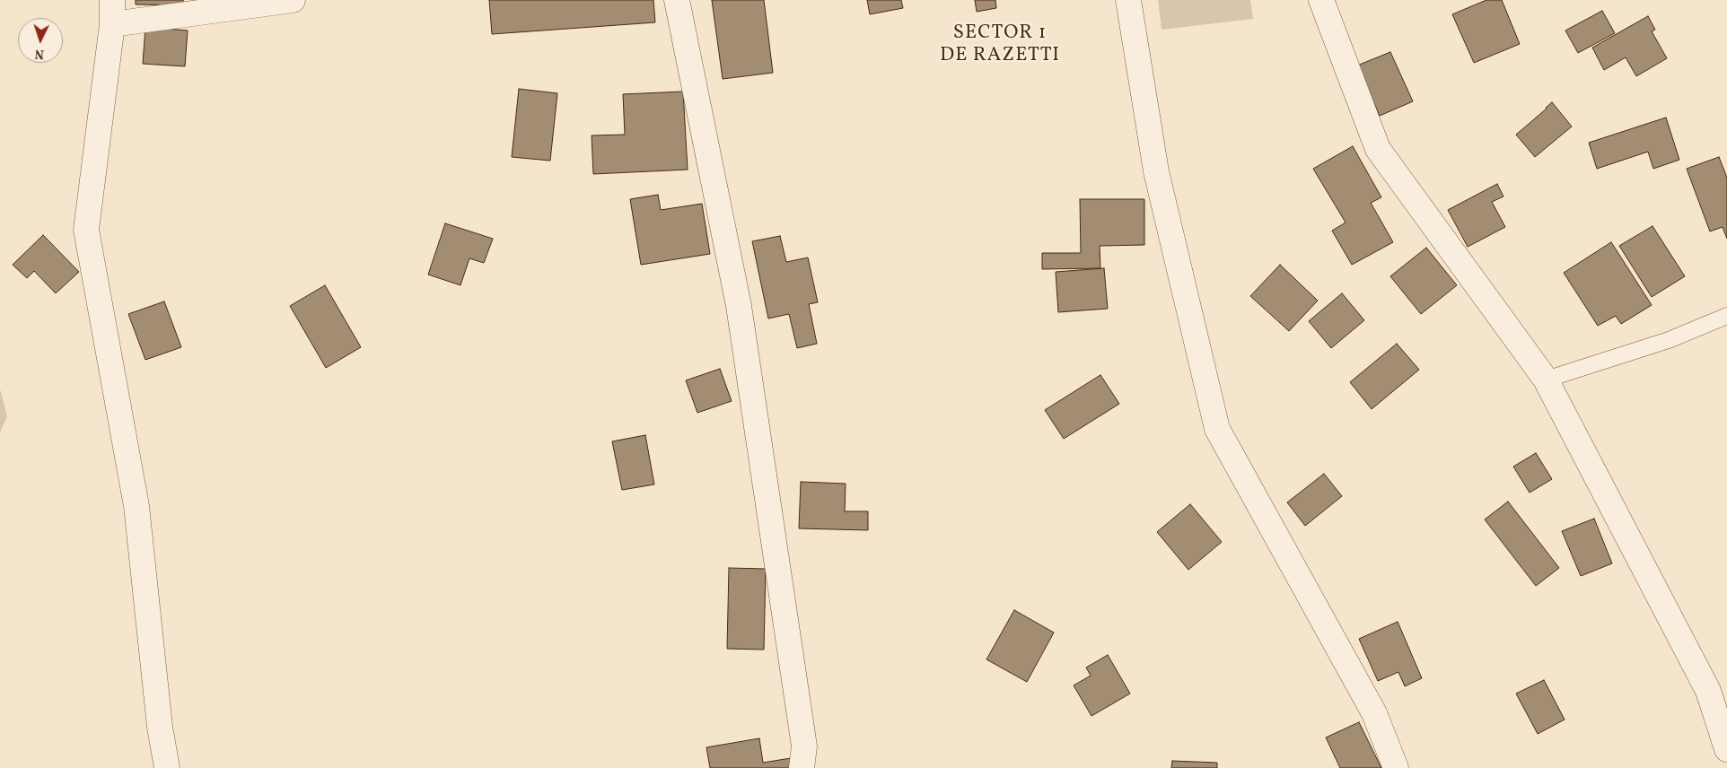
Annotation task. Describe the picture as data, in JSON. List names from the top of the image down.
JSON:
{
  "districts": ["SECTOR 1 DE RAZETTI"],
  "north": "bottom"
}
